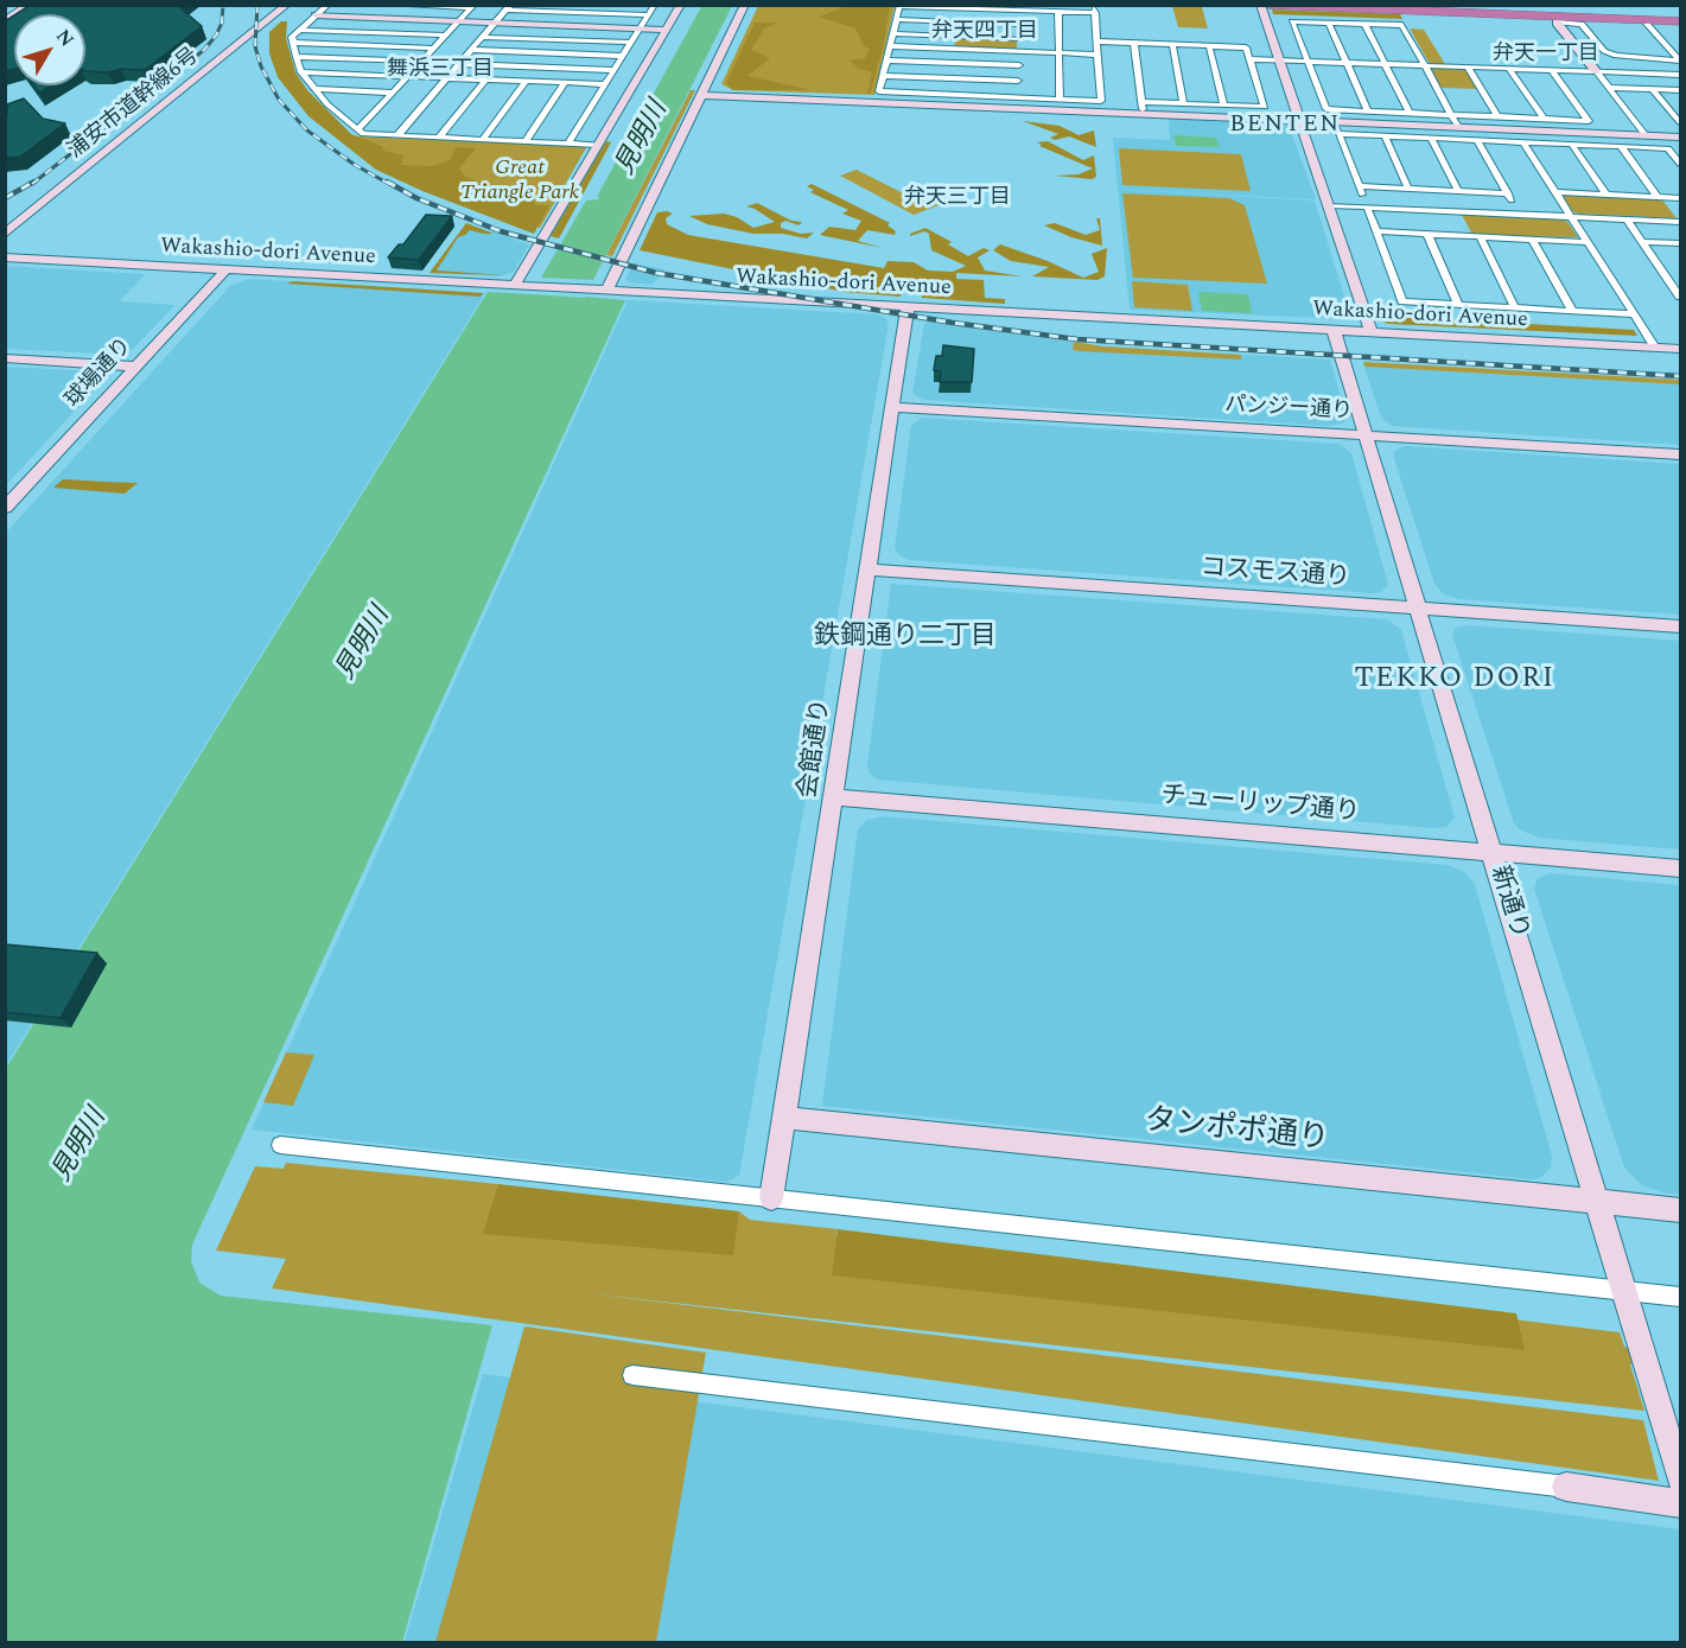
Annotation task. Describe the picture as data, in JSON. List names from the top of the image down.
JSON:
{
  "streets": {
    "street": [
      "浦安市道幹線6号",
      "Wakashio-dori Avenue",
      "球場通り",
      "パンジー通り",
      "コスモス通り",
      "会館通り",
      "チューリップ通り",
      "新通り",
      "タンポポ通り"
    ]
  },
  "crossings": [
    ["Wakashio-dori Avenue", "球場通り"],
    ["Wakashio-dori Avenue", "会館通り"],
    ["Wakashio-dori Avenue", "新通り"],
    ["パンジー通り", "会館通り"],
    ["パンジー通り", "新通り"],
    ["コスモス通り", "会館通り"],
    ["コスモス通り", "新通り"],
    ["会館通り", "チューリップ通り"],
    ["会館通り", "タンポポ通り"],
    ["チューリップ通り", "新通り"],
    ["新通り", "タンポポ通り"]
  ],
  "districts": [
    "弁天四丁目",
    "弁天一丁目",
    "舞浜三丁目",
    "BENTEN",
    "弁天三丁目",
    "鉄鋼通り二丁目",
    "TEKKO DORI"
  ],
  "water": ["見明川"],
  "parks": ["Great Triangle Park"],
  "north": "top right"
}
